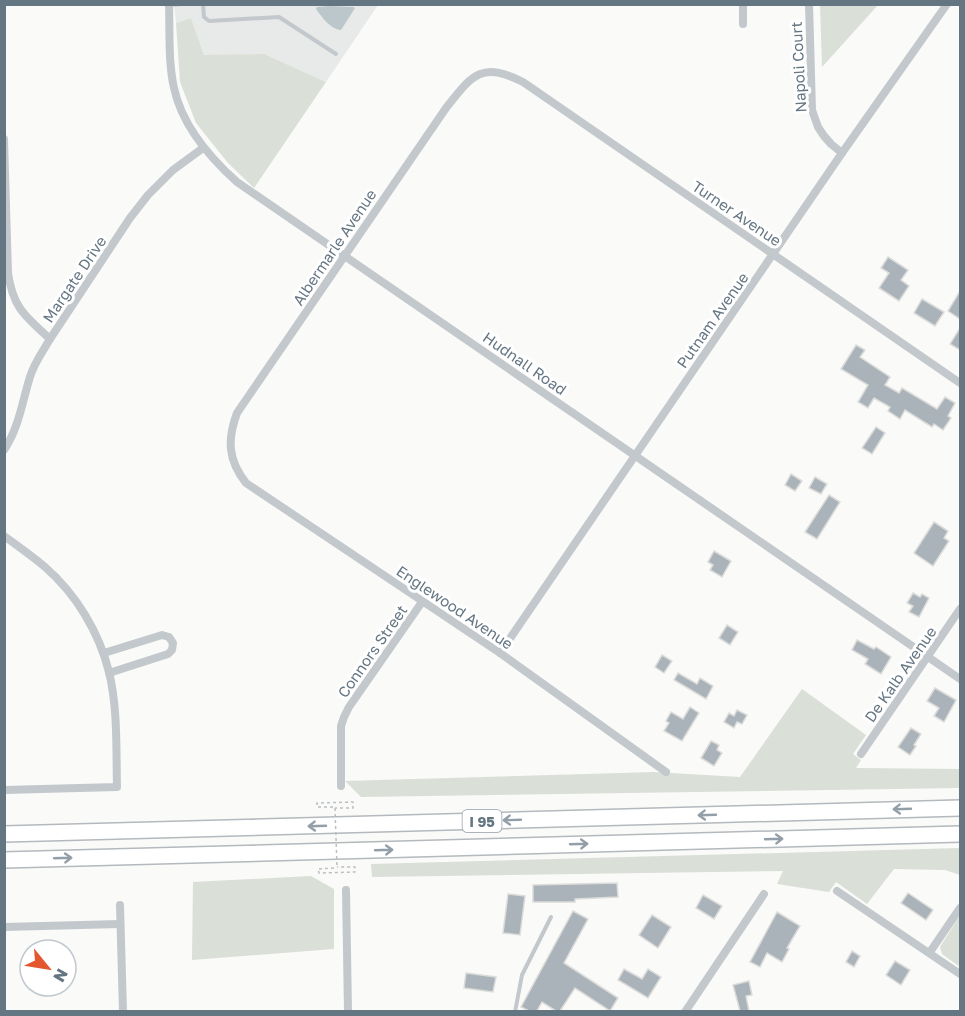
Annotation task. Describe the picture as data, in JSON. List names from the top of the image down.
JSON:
{
  "streets": {
    "highway": ["I 95"],
    "street": [
      "Napoli Court",
      "Turner Avenue",
      "Albermarle Avenue",
      "Margate Drive",
      "Putnam Avenue",
      "Hudnall Road",
      "Englewood Avenue",
      "Connors Street",
      "De Kalb Avenue"
    ]
  },
  "crossings": [
    ["Napoli Court", "Putnam Avenue"],
    ["Turner Avenue", "Albermarle Avenue"],
    ["Turner Avenue", "Putnam Avenue"],
    ["Albermarle Avenue", "Hudnall Road"],
    ["Albermarle Avenue", "Englewood Avenue"],
    ["Margate Drive", "Hudnall Road"],
    ["Putnam Avenue", "Hudnall Road"],
    ["Putnam Avenue", "Englewood Avenue"],
    ["Hudnall Road", "De Kalb Avenue"],
    ["Englewood Avenue", "Connors Street"]
  ],
  "north": "bottom right"
}
